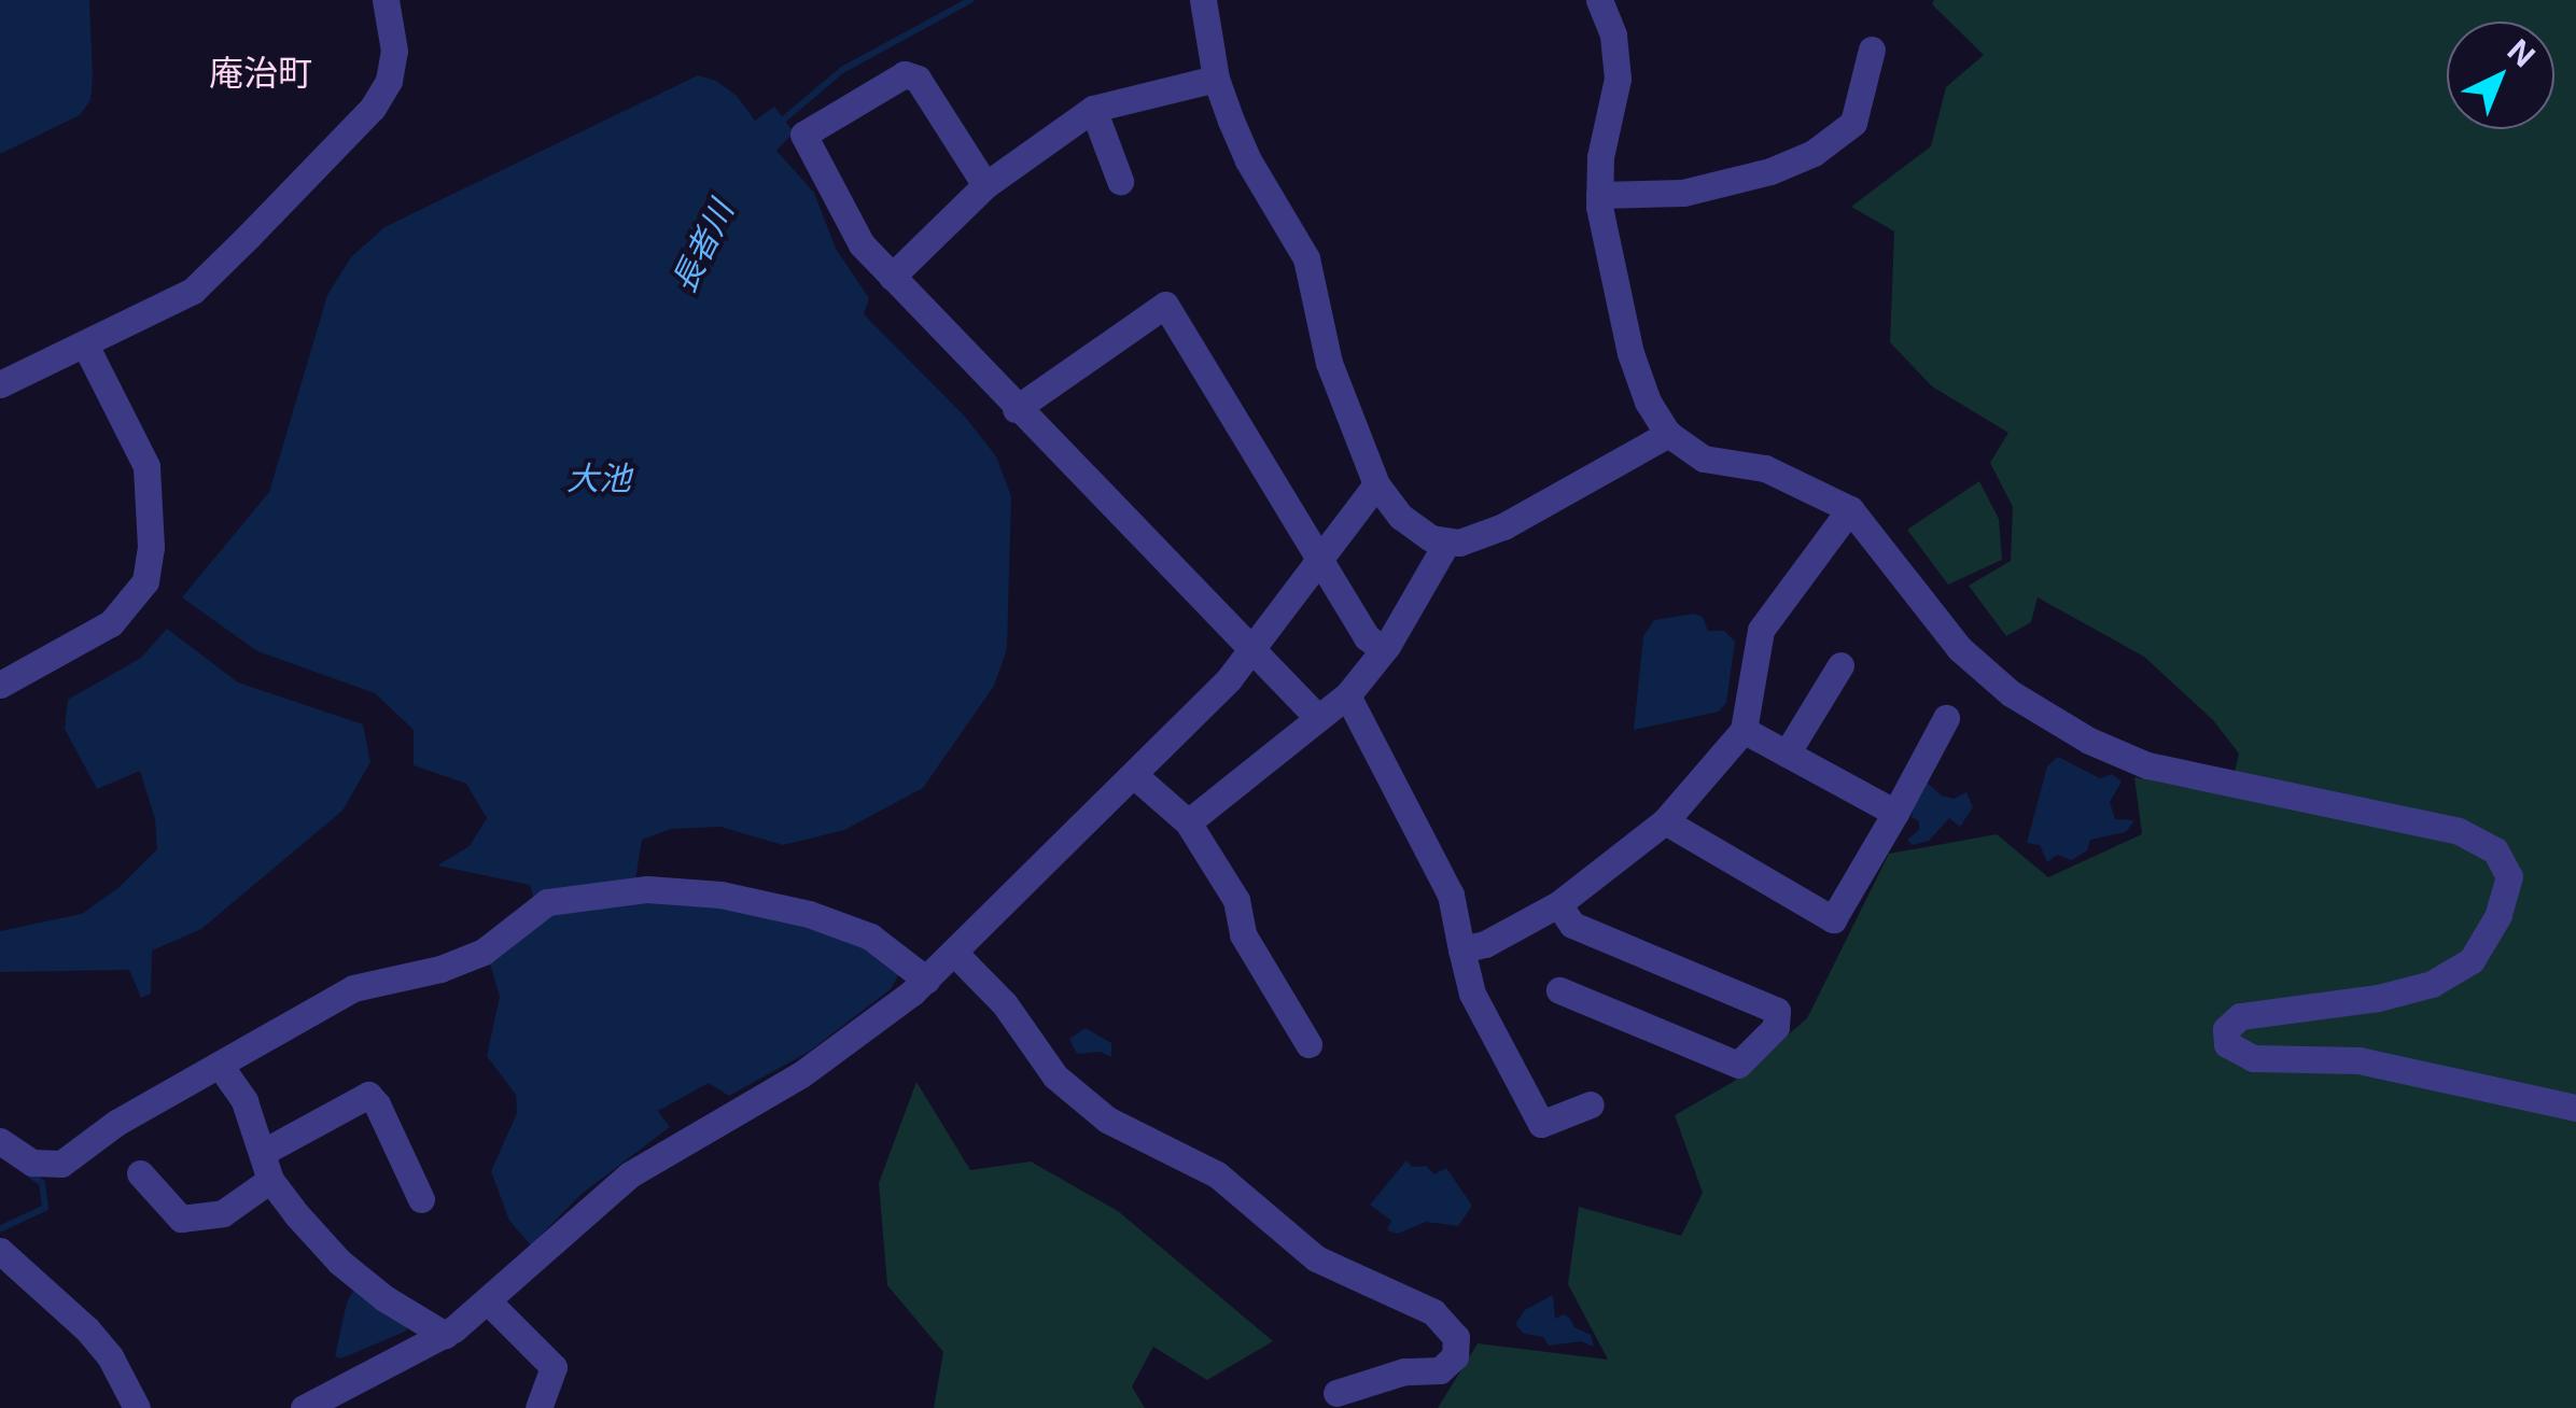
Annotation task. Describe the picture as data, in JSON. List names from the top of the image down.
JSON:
{
  "districts": ["庵治町"],
  "water": ["長者川", "大池"],
  "north": "top right"
}
